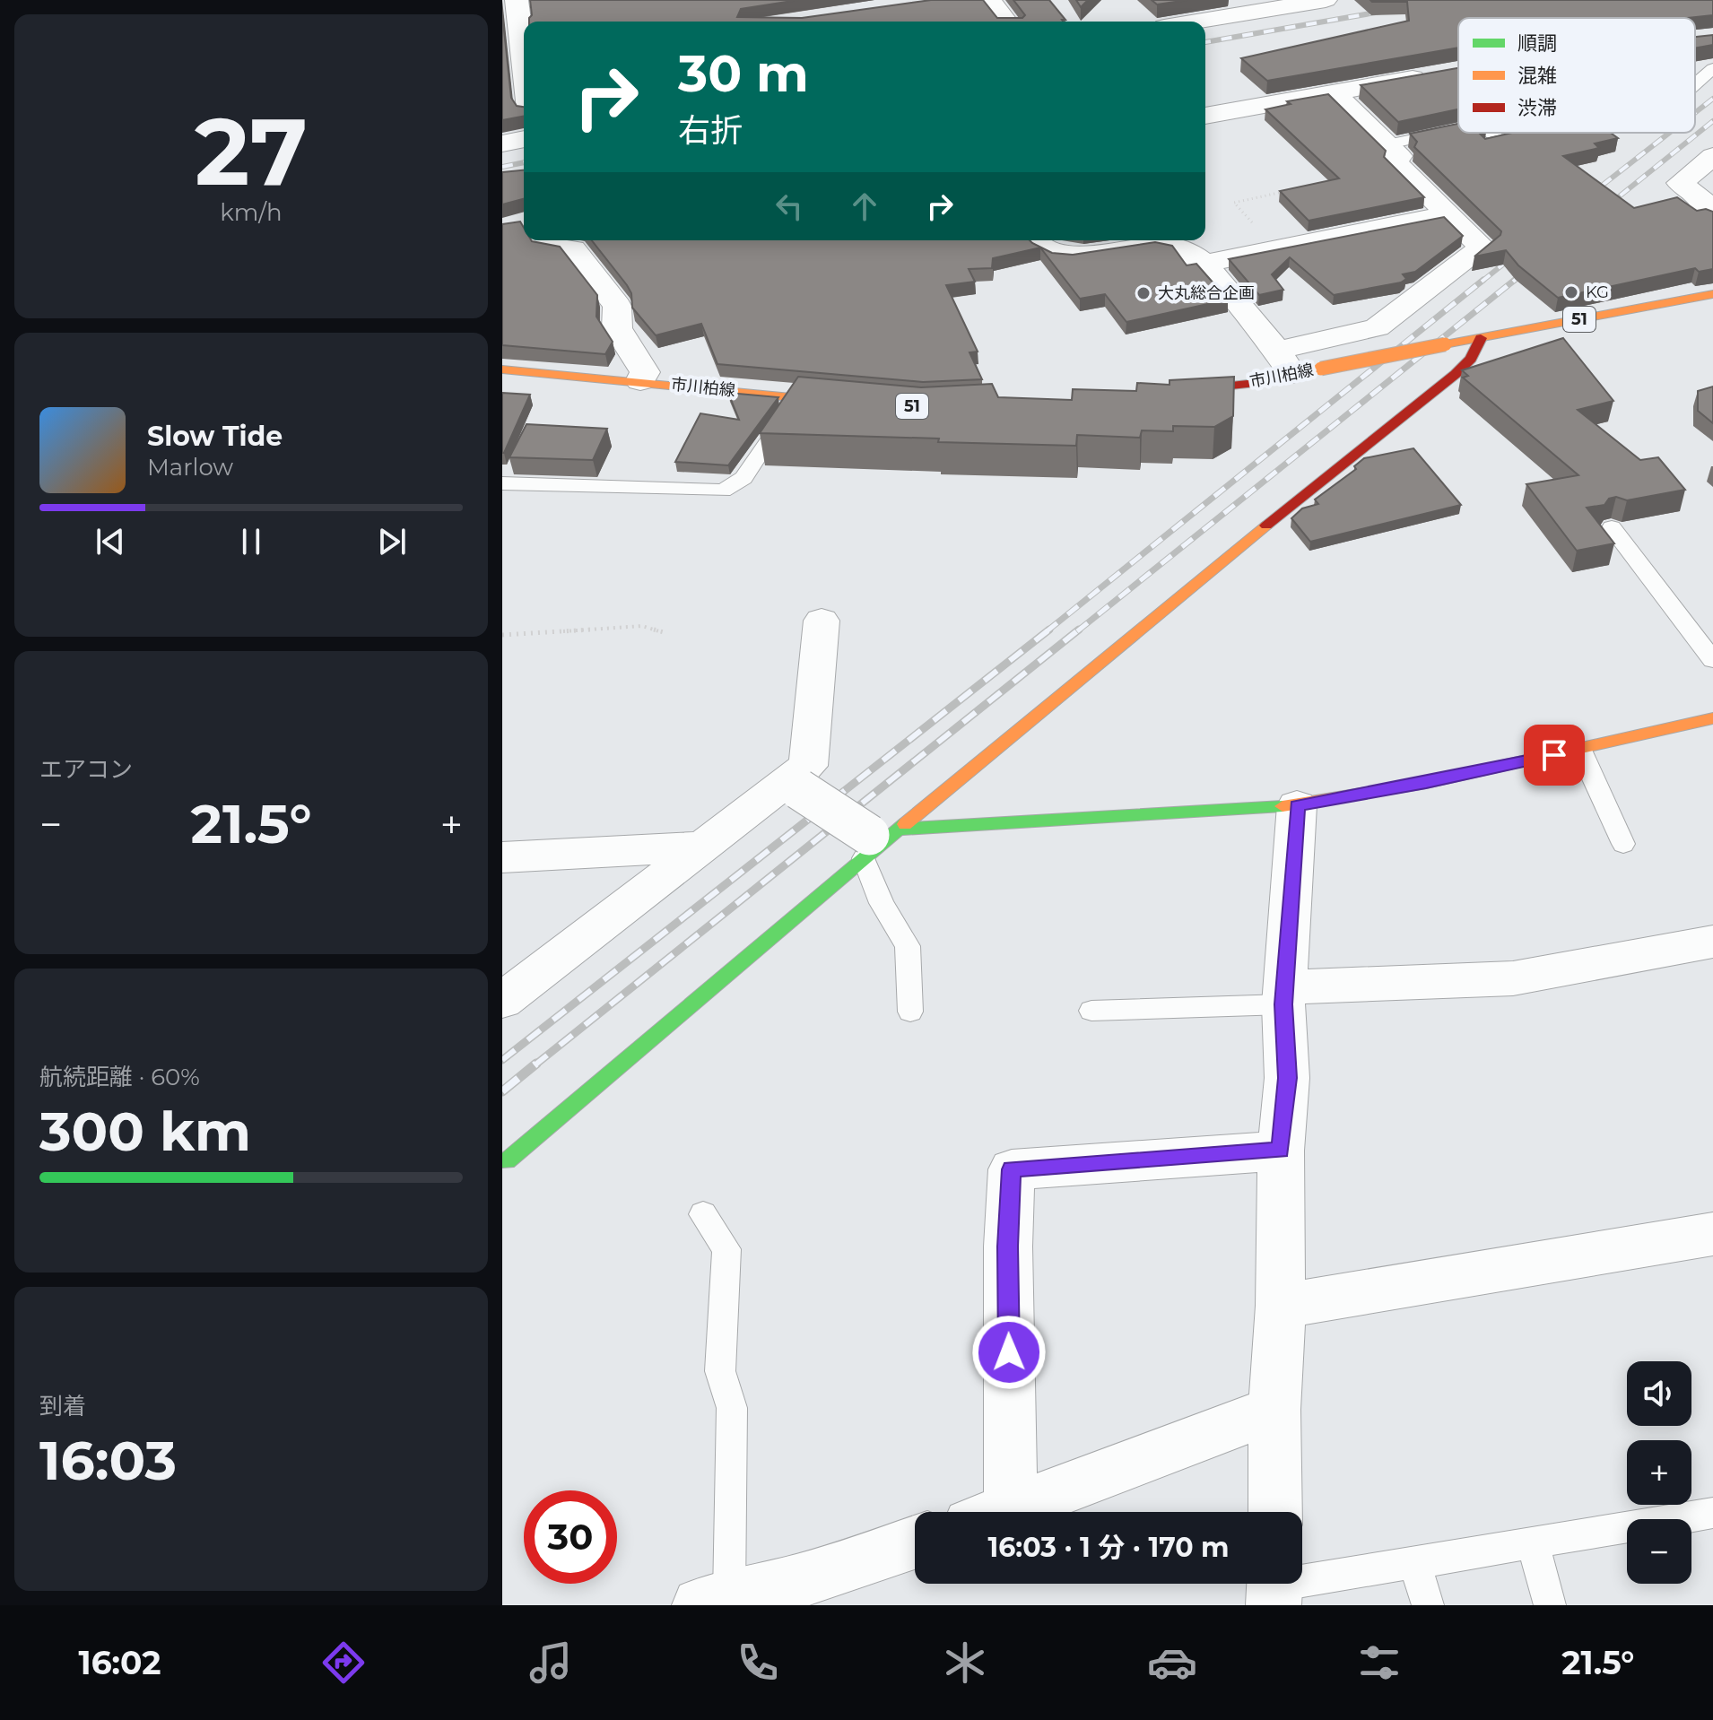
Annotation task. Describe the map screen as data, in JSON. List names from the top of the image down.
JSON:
{
  "streets": {
    "street": ["51", "市川柏線"]
  },
  "places": ["KG", "大丸総合企画"],
  "legend": ["順調", "混雑", "渋滞"],
  "page": {
    "tile": [
      ["27", "km/h"],
      "エアコン",
      ["航続距離 · 60%", "300 km"],
      ["到着", "16:03"]
    ],
    "turn": ["30 m", "右折"],
    "song": ["Slow Tide", "Marlow"],
    "heat": ["−", "21.5°", "+"],
    "map_buttons": ["+", "−"],
    "limit": "30",
    "trip": "16:03 · 1 分 · 170 m",
    "tabs": ["16:02", "21.5°"]
  }
}
